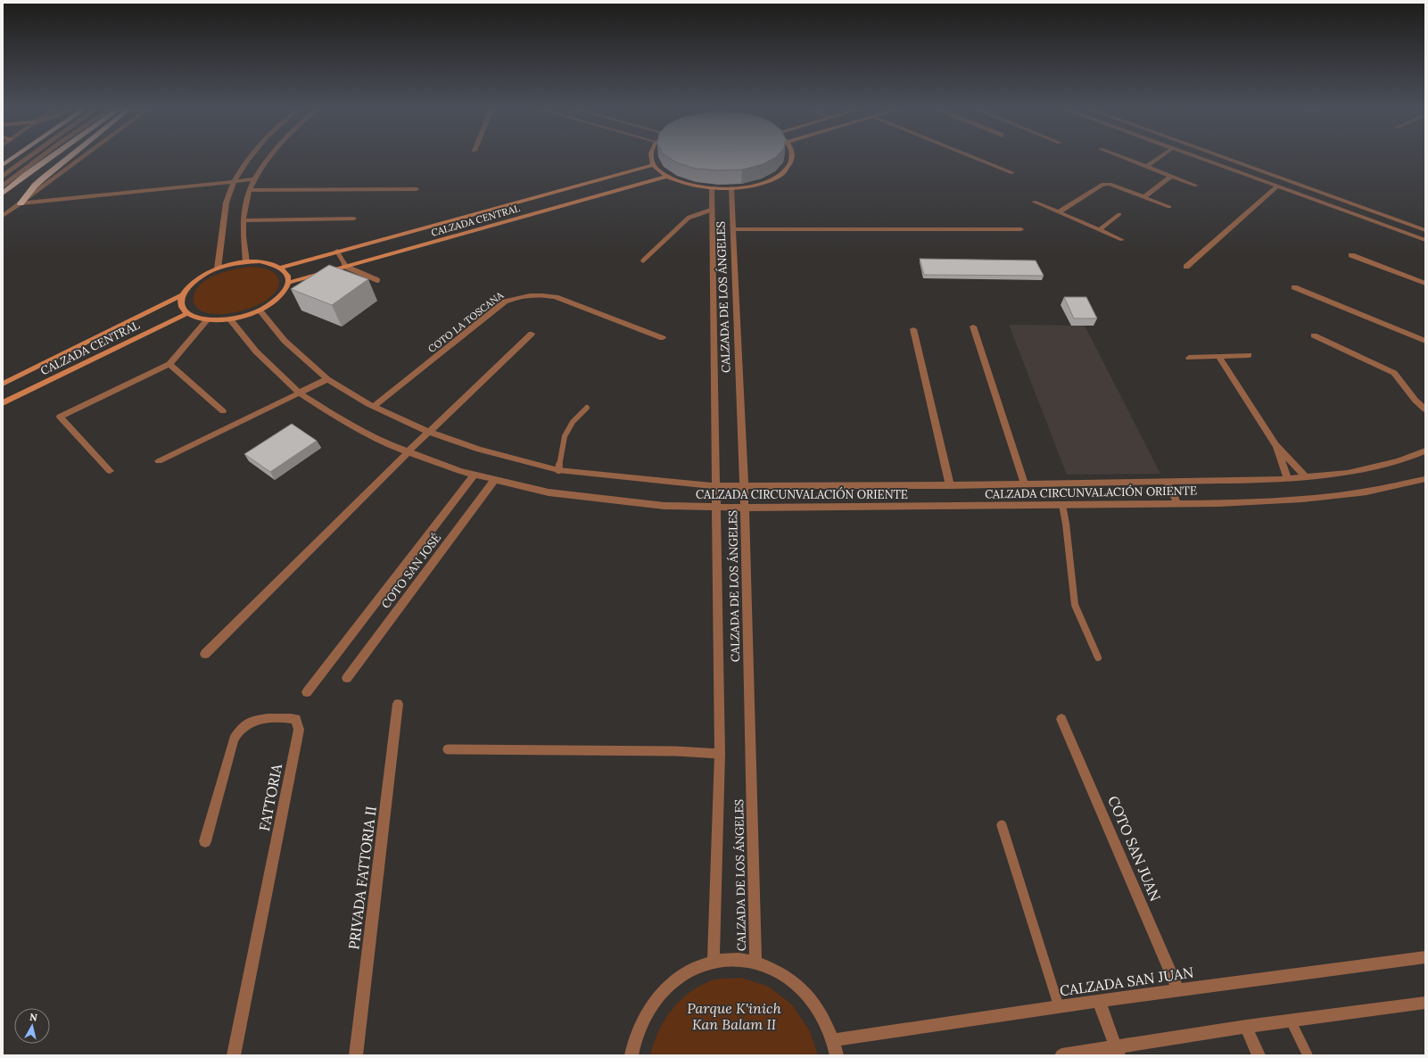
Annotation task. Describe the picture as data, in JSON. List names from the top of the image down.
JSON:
{
  "streets": {
    "street": [
      "CALZADA CENTRAL",
      "CALZADA DE LOS ÁNGELES",
      "COTO LA TOSCANA",
      "CALZADA CIRCUNVALACIÓN ORIENTE",
      "COTO SAN JOSÉ",
      "FATTORIA",
      "COTO SAN JUAN",
      "PRIVADA FATTORIA II",
      "CALZADA SAN JUAN"
    ]
  },
  "crossings": [
    ["CALZADA DE LOS ÁNGELES", "CALZADA CIRCUNVALACIÓN ORIENTE"],
    ["COTO LA TOSCANA", "CALZADA CIRCUNVALACIÓN ORIENTE"],
    ["CALZADA CIRCUNVALACIÓN ORIENTE", "COTO SAN JOSÉ"],
    ["COTO SAN JUAN", "CALZADA SAN JUAN"]
  ],
  "parks": ["Parque K'inich Kan Balam II"],
  "north": "top"
}
